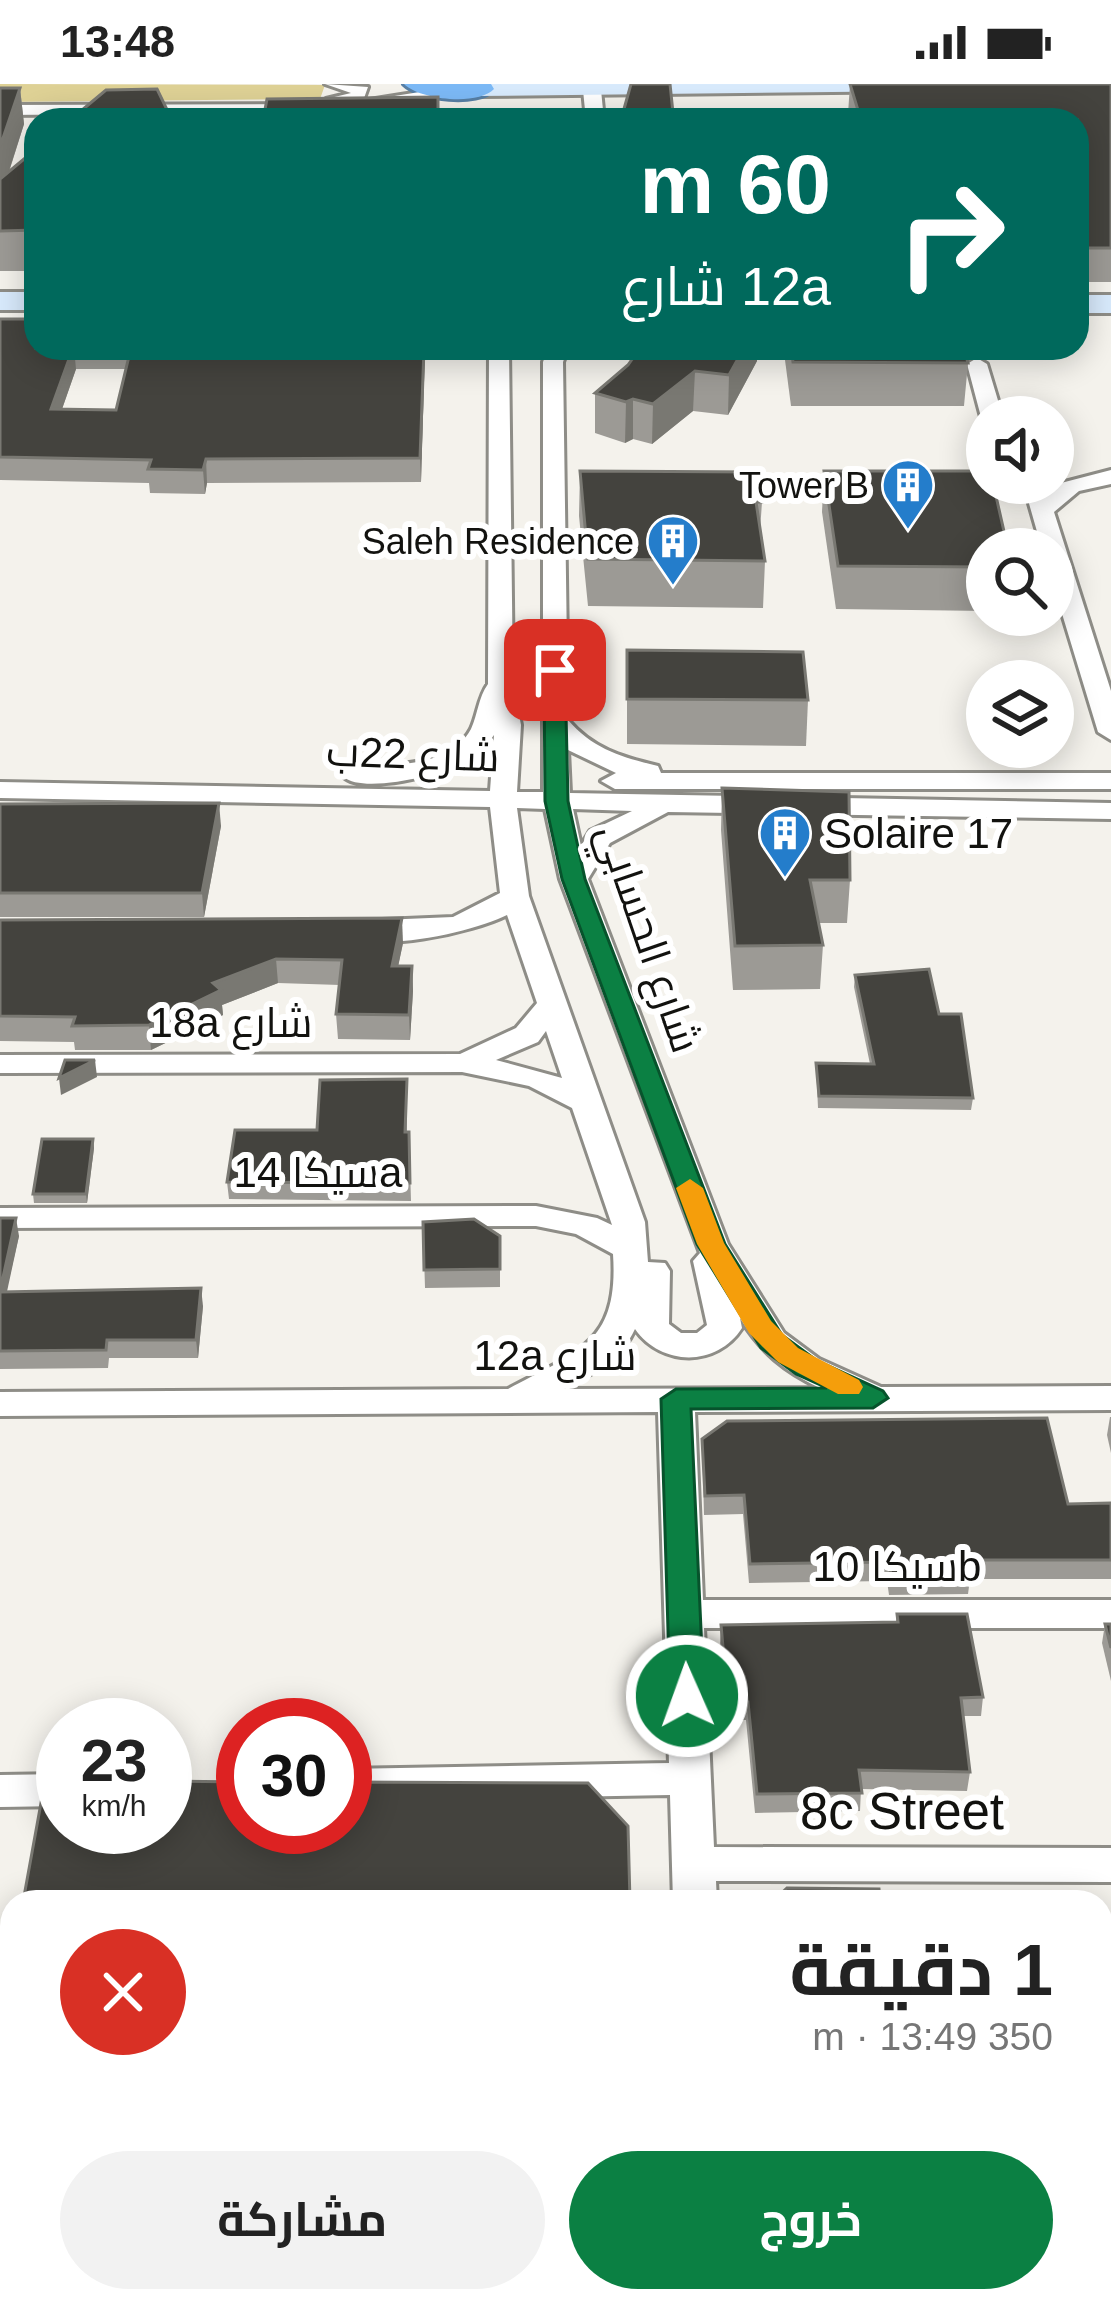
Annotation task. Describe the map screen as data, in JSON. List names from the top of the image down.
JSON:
{
  "streets": {
    "street": [
      "شارع 22ب",
      "شارع الحسابي",
      "18a شارع",
      "سيكا 14a",
      "12a شارع",
      "سيكا 10b",
      "8c Street"
    ]
  },
  "crossings": [
    ["شارع 22ب", "شارع الحسابي"],
    ["شارع الحسابي", "12a شارع"]
  ],
  "places": {
    "building": ["Tower B", "Saleh Residence", "Solaire 17"]
  },
  "page": {
    "status": "13:48",
    "turn": ["60 m", "12a شارع"],
    "speed": "23 km/h",
    "limit": "30",
    "heading": ["1 دقيقة", "350 m · 13:49"],
    "buttons": ["خروج", "مشاركة"]
  }
}
